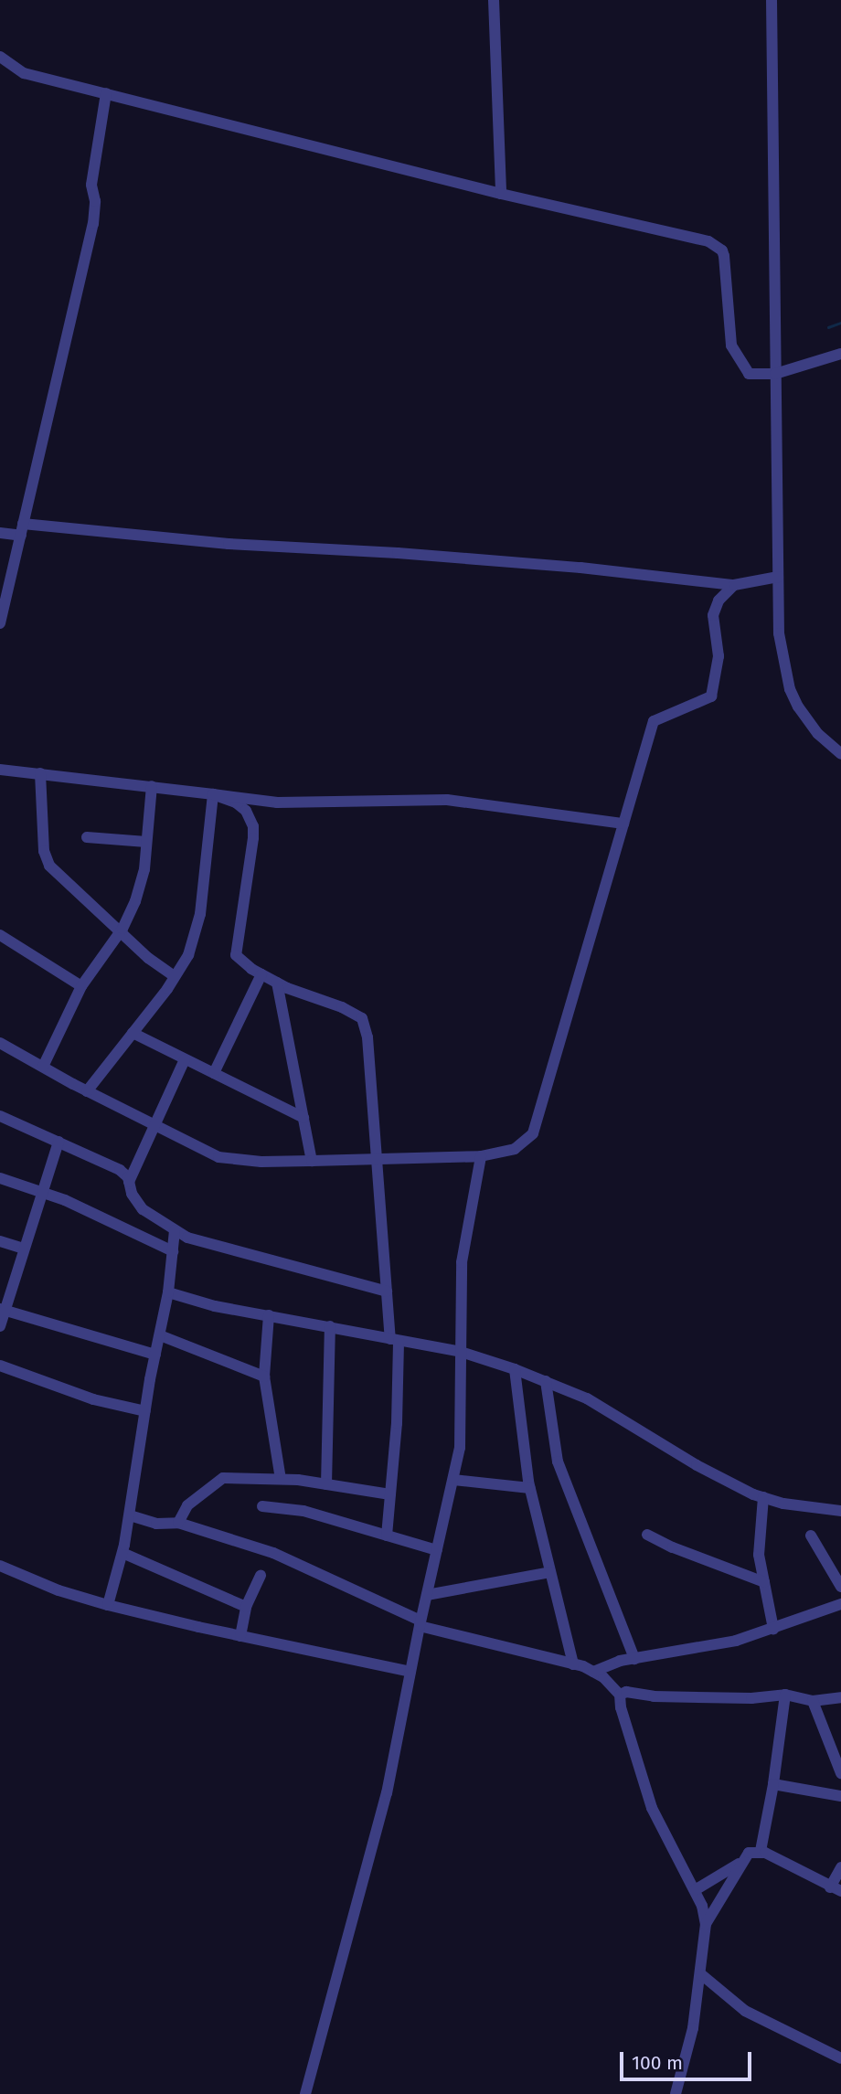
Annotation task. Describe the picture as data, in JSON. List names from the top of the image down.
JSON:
{
  "scale_bar": "100 m"
}
